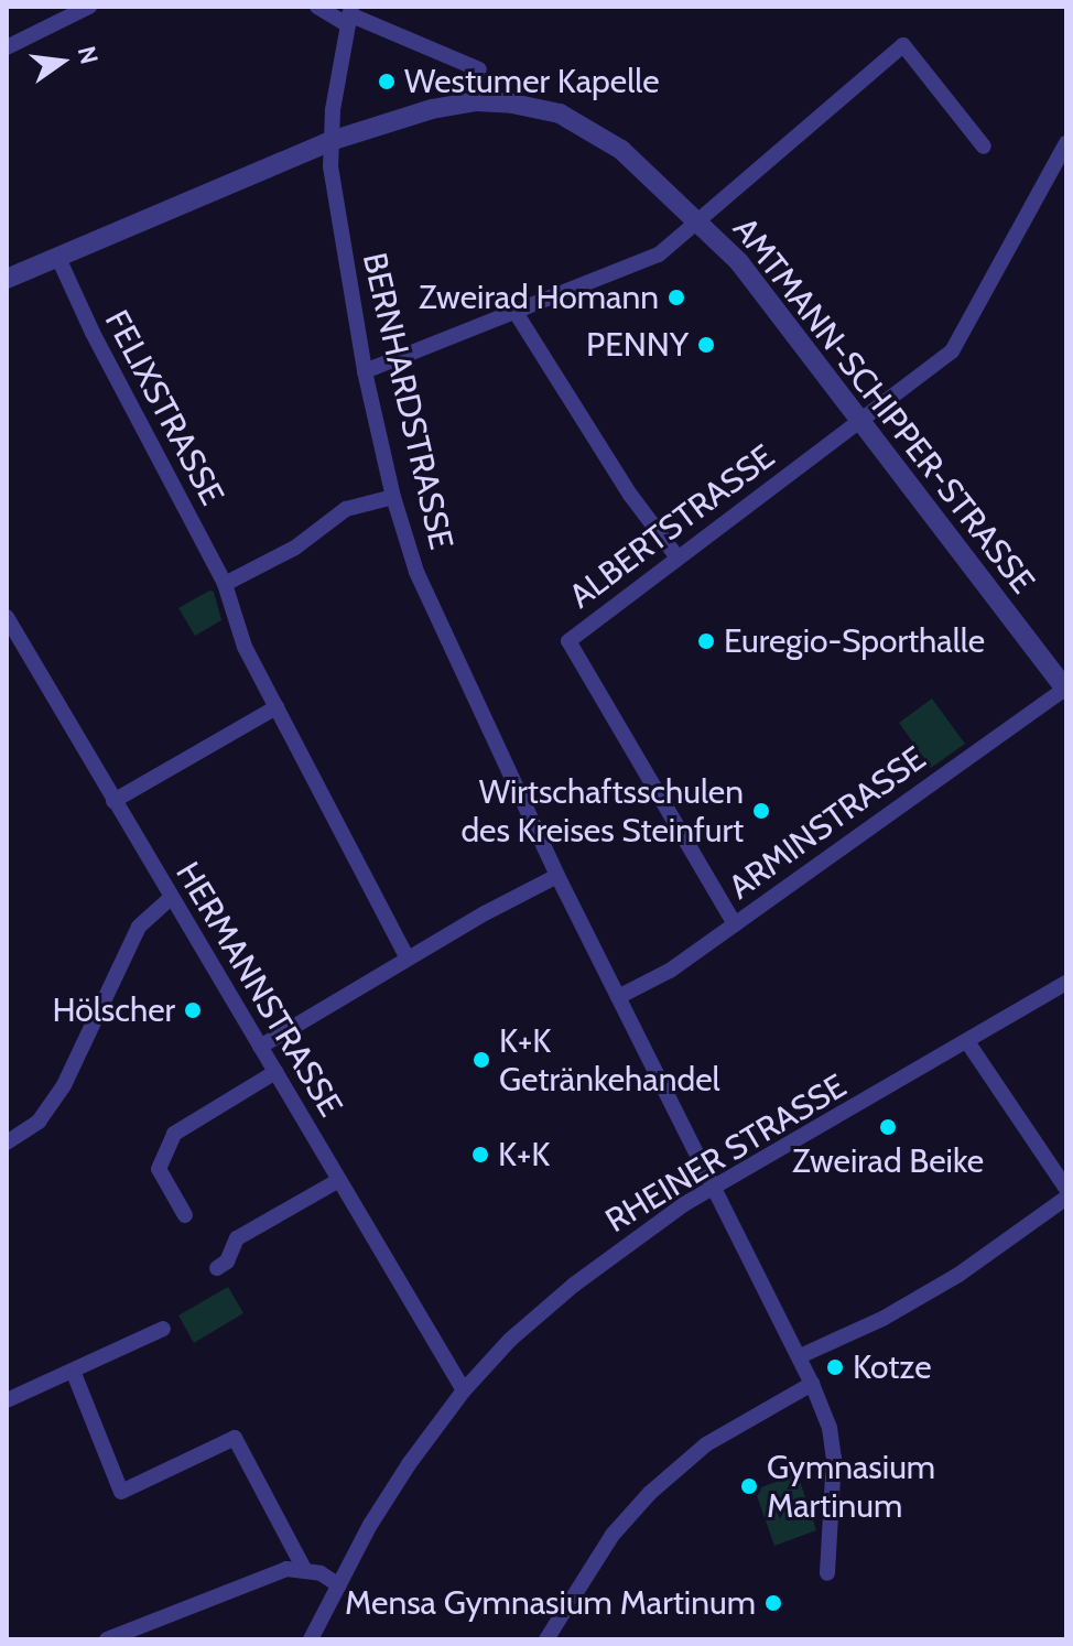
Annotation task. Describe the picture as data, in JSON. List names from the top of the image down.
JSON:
{
  "streets": {
    "street": [
      "BERNHARDSTRASSE",
      "AMTMANN-SCHIPPER-STRASSE",
      "FELIXSTRASSE",
      "ALBERTSTRASSE",
      "ARMINSTRASSE",
      "HERMANNSTRASSE",
      "RHEINER STRASSE"
    ]
  },
  "crossings": [
    ["BERNHARDSTRASSE", "AMTMANN-SCHIPPER-STRASSE"],
    ["BERNHARDSTRASSE", "ARMINSTRASSE"],
    ["BERNHARDSTRASSE", "RHEINER STRASSE"],
    ["AMTMANN-SCHIPPER-STRASSE", "FELIXSTRASSE"],
    ["AMTMANN-SCHIPPER-STRASSE", "ALBERTSTRASSE"],
    ["AMTMANN-SCHIPPER-STRASSE", "ARMINSTRASSE"],
    ["ALBERTSTRASSE", "ARMINSTRASSE"],
    ["HERMANNSTRASSE", "RHEINER STRASSE"]
  ],
  "places": [
    "Westumer Kapelle",
    "Zweirad Homann",
    "PENNY",
    "Euregio-Sporthalle",
    "Wirtschaftsschulen des Kreises Steinfurt",
    "Hölscher",
    "K+K Getränkehandel",
    "Zweirad Beike",
    "K+K",
    "Kotze",
    "Gymnasium Martinum",
    "Mensa Gymnasium Martinum"
  ],
  "north": "right"
}
